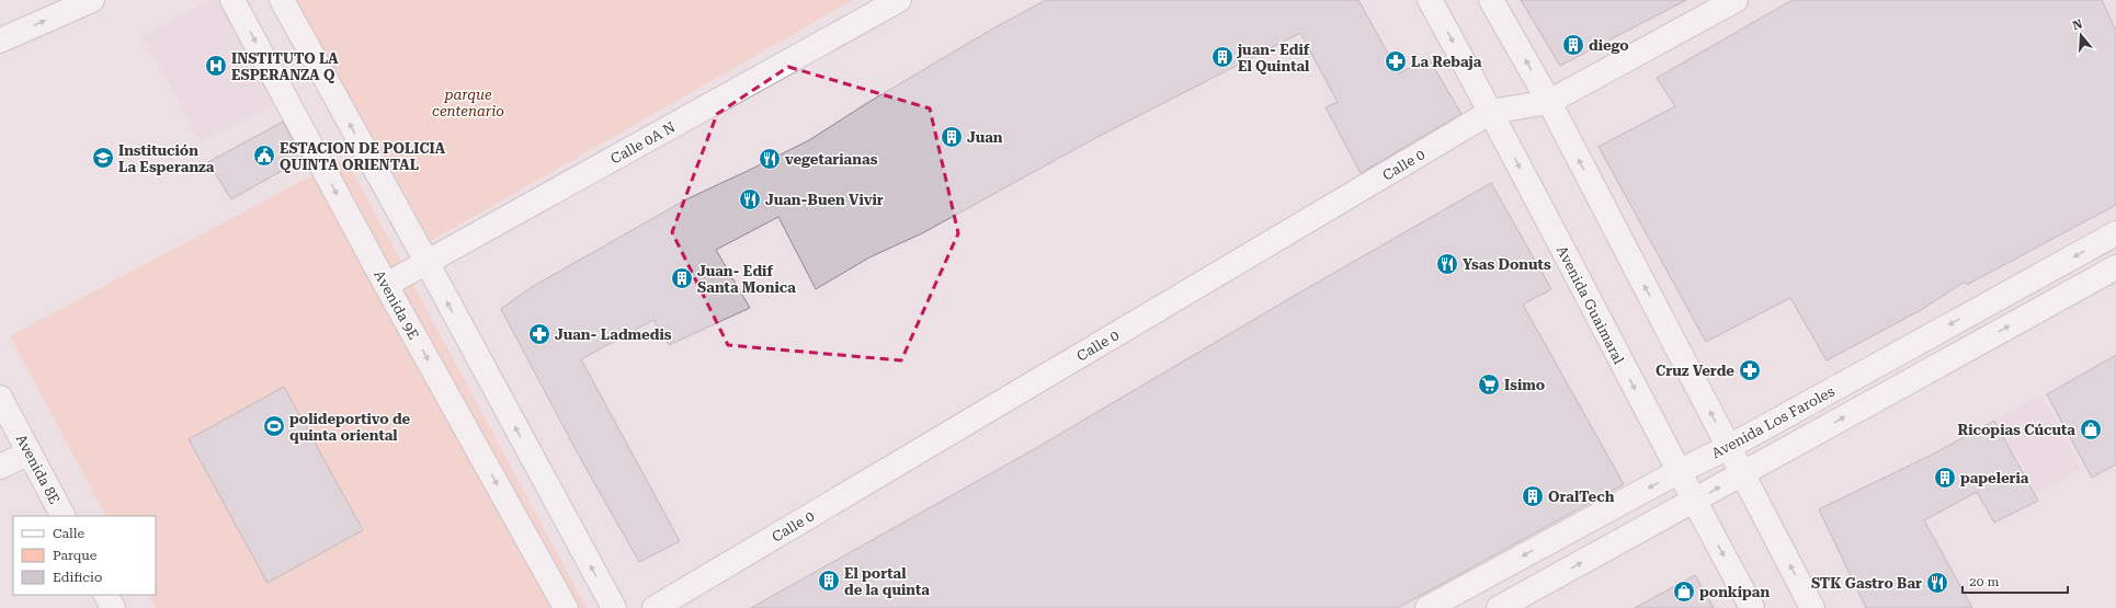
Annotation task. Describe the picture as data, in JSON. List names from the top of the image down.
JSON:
{
  "streets": {
    "street": [
      "Calle 0A N",
      "Calle 0",
      "Avenida 9E",
      "Avenida Guaimaral",
      "Avenida Los Faroles",
      "Avenida 8E"
    ]
  },
  "crossings": [
    ["Calle 0A N", "Avenida 9E"],
    ["Calle 0", "Avenida Guaimaral"],
    ["Avenida Guaimaral", "Avenida Los Faroles"]
  ],
  "parks": ["parque centenario"],
  "places": {
    "building": [
      "diego",
      "juan- Edif El Quintal",
      "Juan",
      "Juan- Edif Santa Monica",
      "papeleria",
      "OralTech",
      "El portal de la quinta"
    ],
    "pharmacy": ["La Rebaja", "Juan- Ladmedis", "Cruz Verde"],
    "hospital": ["INSTITUTO LA ESPERANZA Q"],
    "public building": ["ESTACION DE POLICIA QUINTA ORIENTAL"],
    "school or university": ["Institución La Esperanza"],
    "restaurant": [
      "vegetarianas",
      "Juan-Buen Vivir",
      "Ysas Donuts",
      "STK Gastro Bar"
    ],
    "supermarket": ["Isimo"],
    "sports": ["polideportivo de quinta oriental"],
    "shop": ["Ricopias Cúcuta", "ponkipan"]
  },
  "legend": ["Calle", "Parque", "Edificio"],
  "scale_bar": "20 m",
  "north": "top"
}
